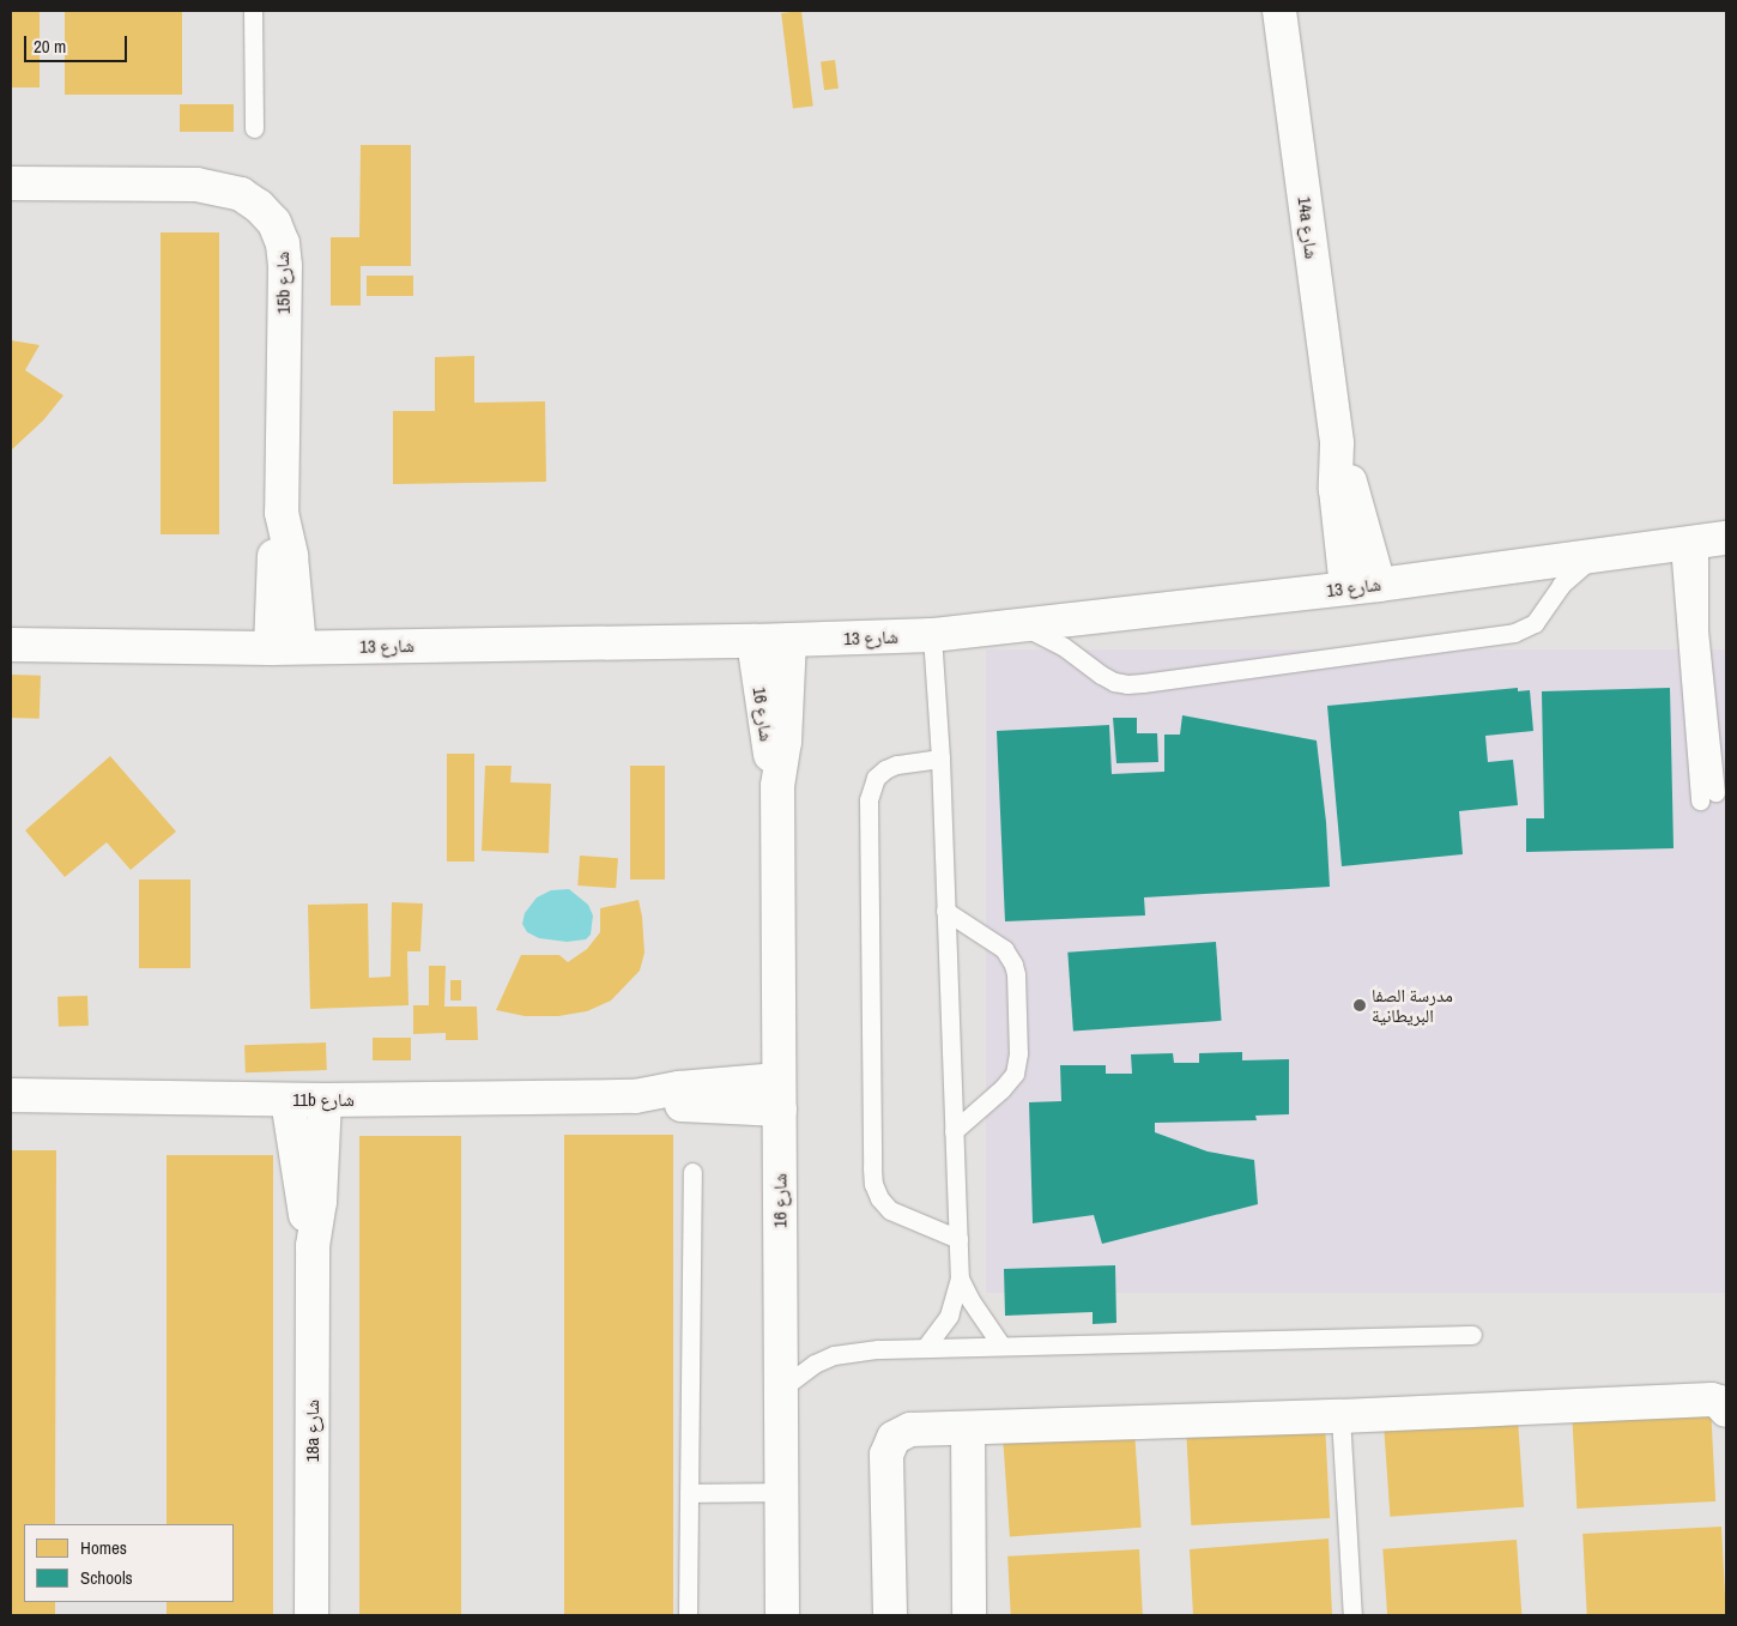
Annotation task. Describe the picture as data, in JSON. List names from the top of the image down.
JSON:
{
  "streets": {
    "street": [
      "14a شارع",
      "15b شارع",
      "شارع 13",
      "شارع 16",
      "11b شارع",
      "18a شارع"
    ]
  },
  "crossings": [
    ["14a شارع", "شارع 13"],
    ["15b شارع", "شارع 13"],
    ["شارع 13", "شارع 16"],
    ["شارع 16", "11b شارع"],
    ["11b شارع", "18a شارع"]
  ],
  "places": ["مدرسة الصفا البريطانية"],
  "legend": ["Homes", "Schools"],
  "scale_bar": "20 m"
}
